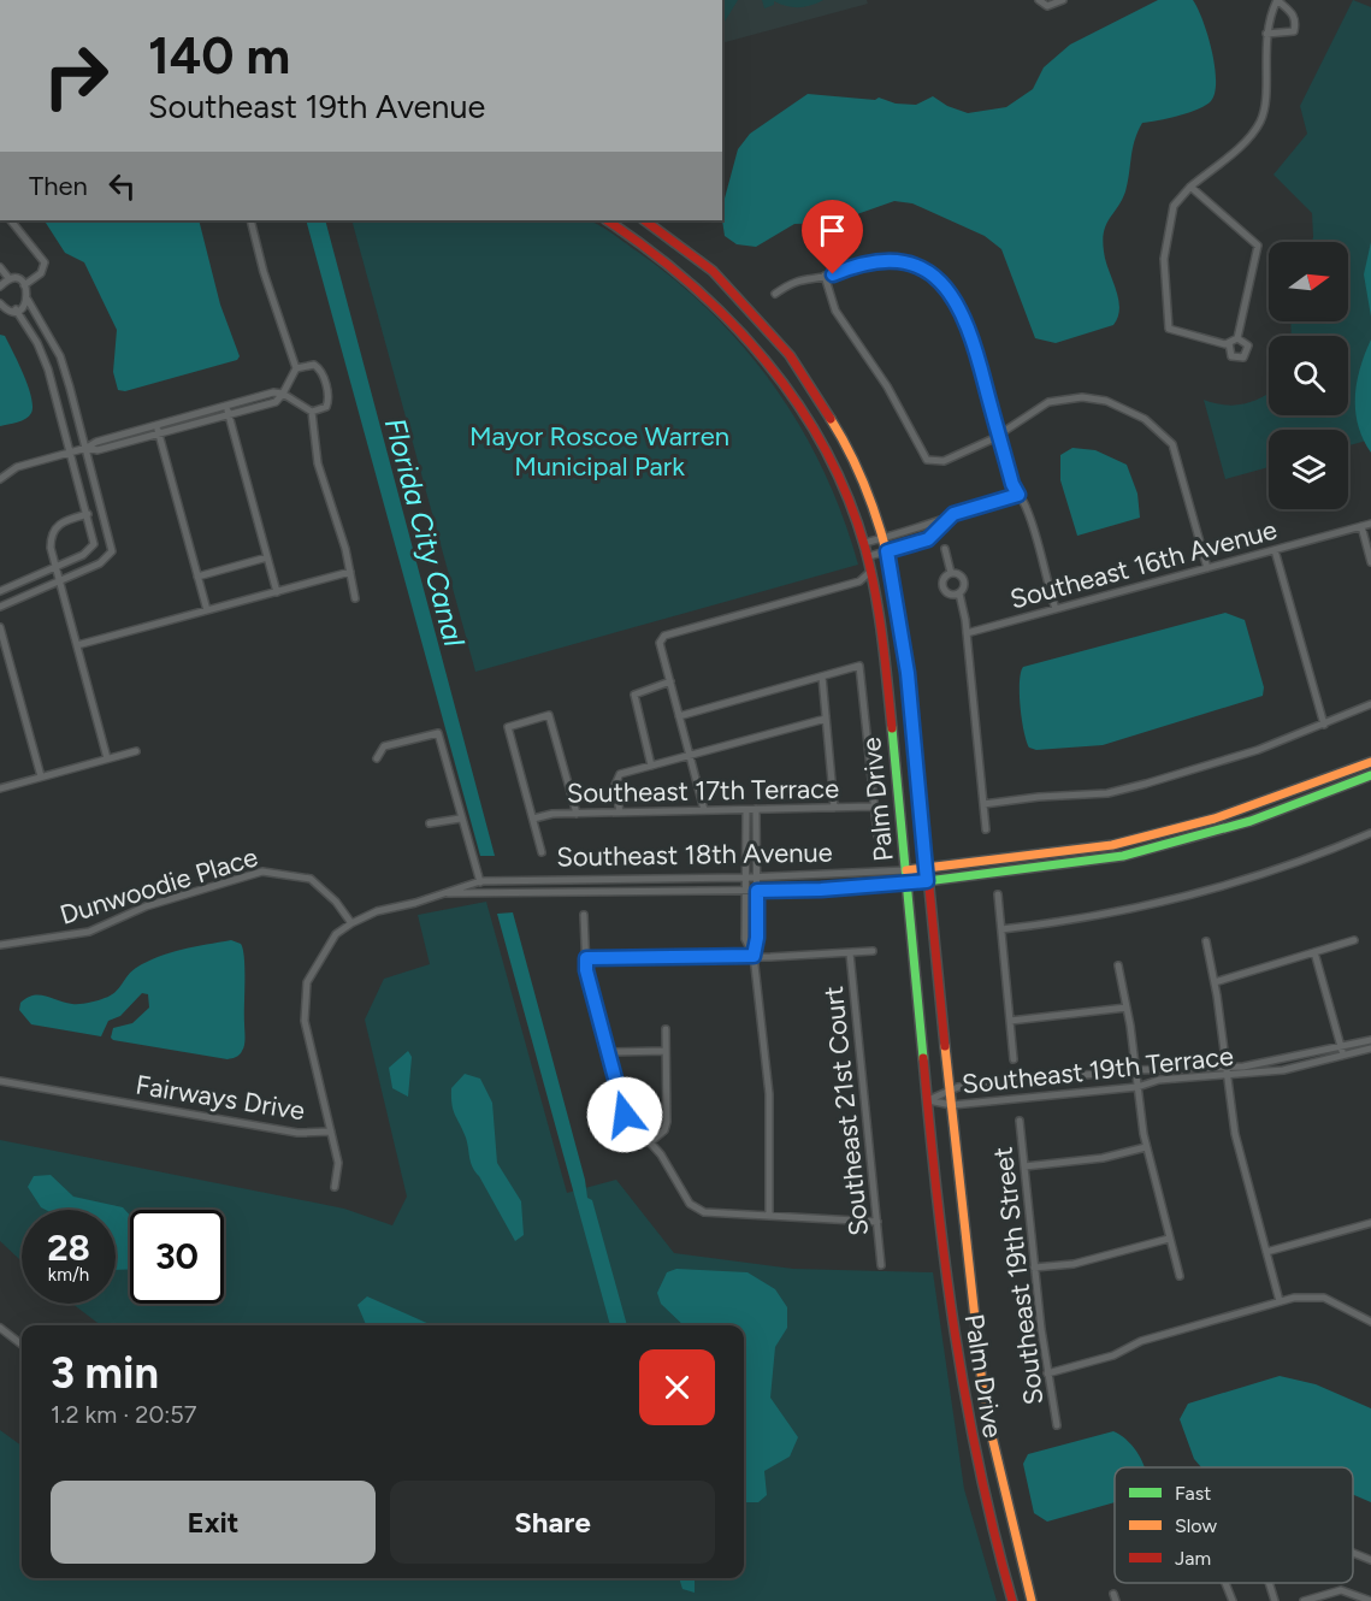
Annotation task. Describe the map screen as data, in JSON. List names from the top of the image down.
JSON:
{
  "streets": {
    "main road": ["Palm Drive", "Southeast 18th Avenue"],
    "street": [
      "Southeast 16th Avenue",
      "Southeast 17th Terrace",
      "Dunwoodie Place",
      "Southeast 19th Terrace",
      "Fairways Drive",
      "Southeast 21st Court",
      "Southeast 19th Street"
    ]
  },
  "crossings": [
    ["Palm Drive", "Southeast 18th Avenue"],
    ["Palm Drive", "Southeast 19th Terrace"],
    ["Southeast 18th Avenue", "Fairways Drive"],
    ["Dunwoodie Place", "Fairways Drive"]
  ],
  "water": ["Florida City Canal"],
  "parks": ["Mayor Roscoe Warren Municipal Park"],
  "legend": ["Fast", "Slow", "Jam"],
  "north": "right",
  "page": {
    "turn": ["140 m", "Southeast 19th Avenue"],
    "then": "Then",
    "speed": "28 km/h",
    "limit": "30",
    "heading": ["3 min", "1.2 km · 20:57"],
    "buttons": ["Exit", "Share"]
  }
}
